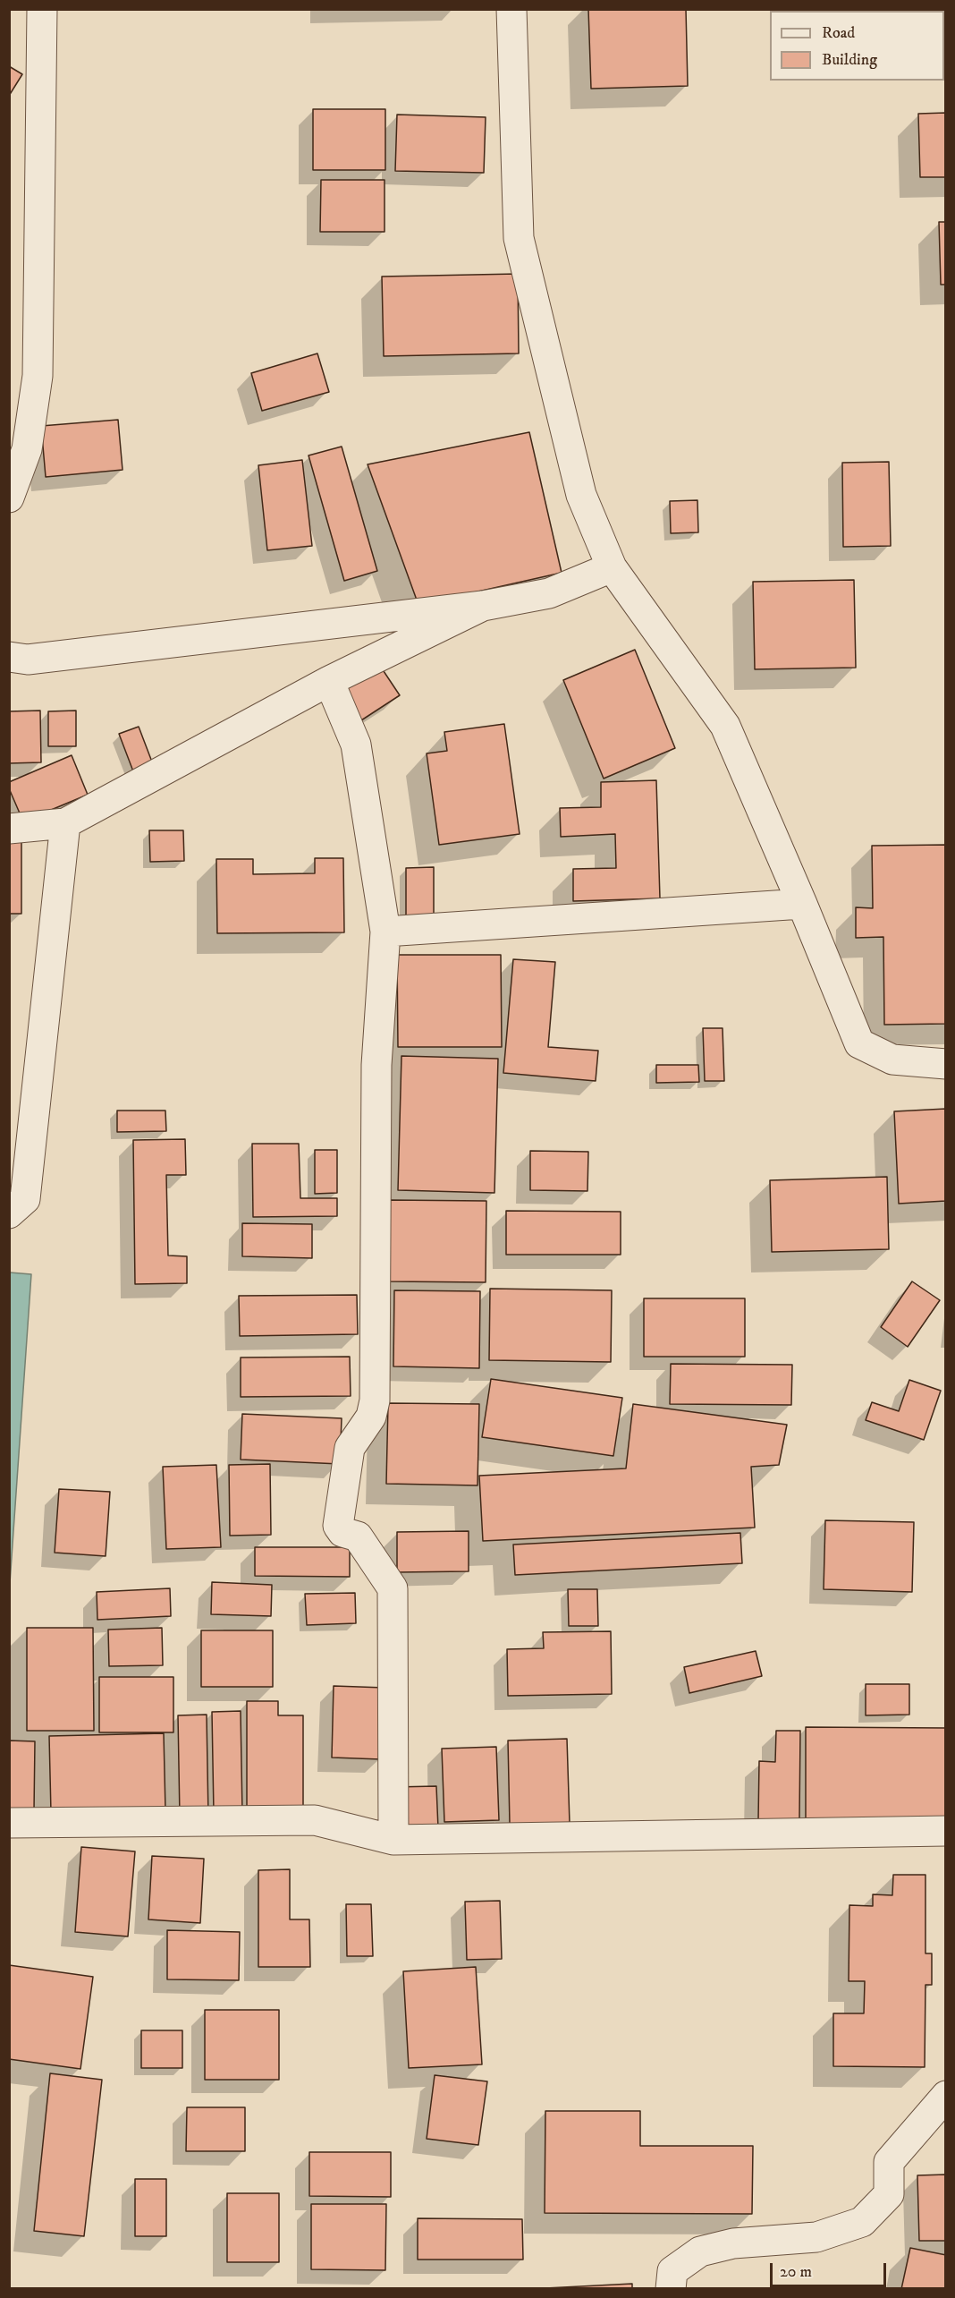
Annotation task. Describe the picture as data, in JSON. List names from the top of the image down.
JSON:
{
  "legend": ["Road", "Building"],
  "scale_bar": "20 m"
}
